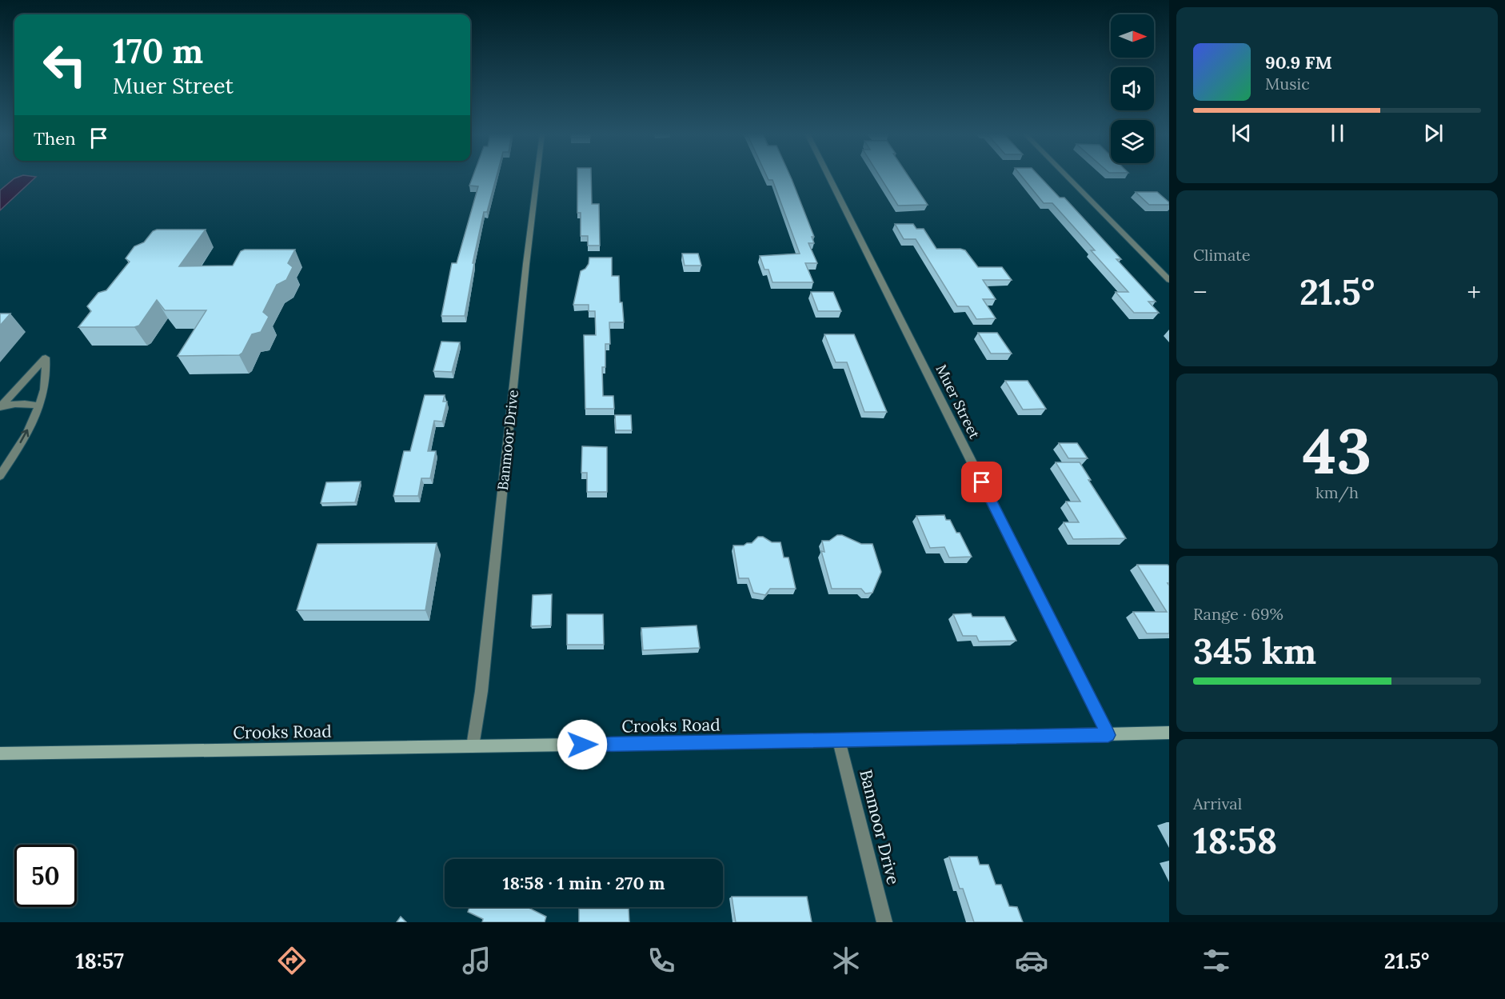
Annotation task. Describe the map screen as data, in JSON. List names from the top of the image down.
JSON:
{
  "streets": {
    "main road": ["Crooks Road"],
    "street": ["Muer Street", "Banmoor Drive"]
  },
  "crossings": [
    ["Muer Street", "Crooks Road"],
    ["Banmoor Drive", "Crooks Road"]
  ],
  "north": "right",
  "page": {
    "turn": ["170 m", "Muer Street"],
    "song": ["90.9 FM", "Music"],
    "then": "Then",
    "tile": [
      "Climate",
      ["43", "km/h"],
      ["Range · 69%", "345 km"],
      ["Arrival", "18:58"]
    ],
    "heat": ["−", "21.5°", "+"],
    "limit": "50",
    "trip": "18:58 · 1 min · 270 m",
    "tabs": ["18:57", "21.5°"]
  }
}
